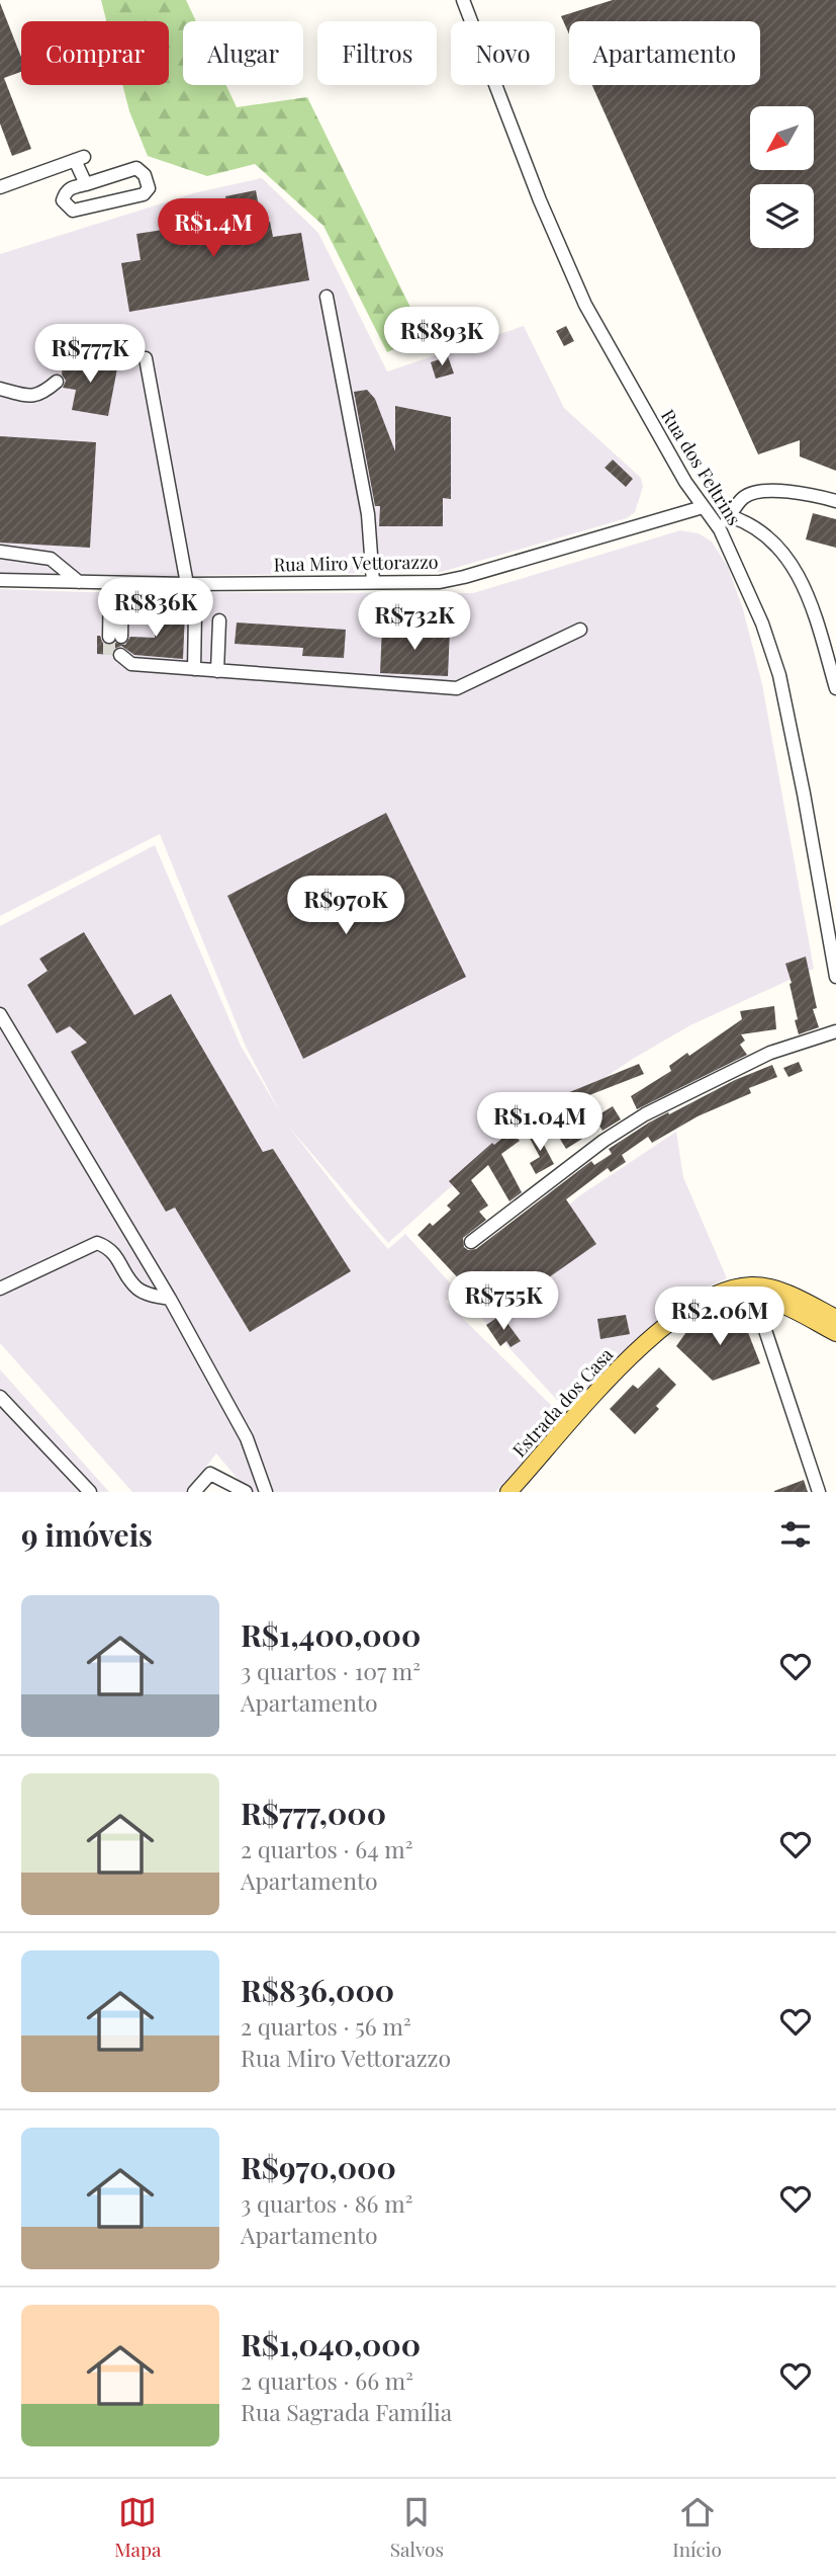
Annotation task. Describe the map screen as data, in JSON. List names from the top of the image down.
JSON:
{
  "streets": {
    "main road": ["Estrada dos Casa"],
    "street": ["Rua dos Feltrins", "Rua Miro Vettorazzo"]
  },
  "crossings": [
    ["Rua dos Feltrins", "Rua Miro Vettorazzo"]
  ],
  "north": "bottom left",
  "page": {
    "chip": [
      "Comprar",
      "Alugar",
      "Filtros",
      "Novo",
      "Apartamento"
    ],
    "price": [
      "R$1.4M",
      "R$893K",
      "R$777K",
      "R$836K",
      "R$732K",
      "R$970K",
      "R$1.04M",
      "R$755K",
      "R$2.06M"
    ],
    "heading": "9 imóveis",
    "list": [
      {
        "name": "R$1,400,000",
        "note": "3 quartos · 107 m² · Apartamento"
      },
      {
        "name": "R$777,000",
        "note": "2 quartos · 64 m² · Apartamento"
      },
      {
        "name": "R$836,000",
        "note": "2 quartos · 56 m² · Rua Miro Vettorazzo"
      },
      {
        "name": "R$970,000",
        "note": "3 quartos · 86 m² · Apartamento"
      },
      {
        "name": "R$1,040,000",
        "note": "2 quartos · 66 m² · Rua Sagrada Família"
      }
    ],
    "tabs": ["Mapa", "Salvos", "Início"]
  }
}
